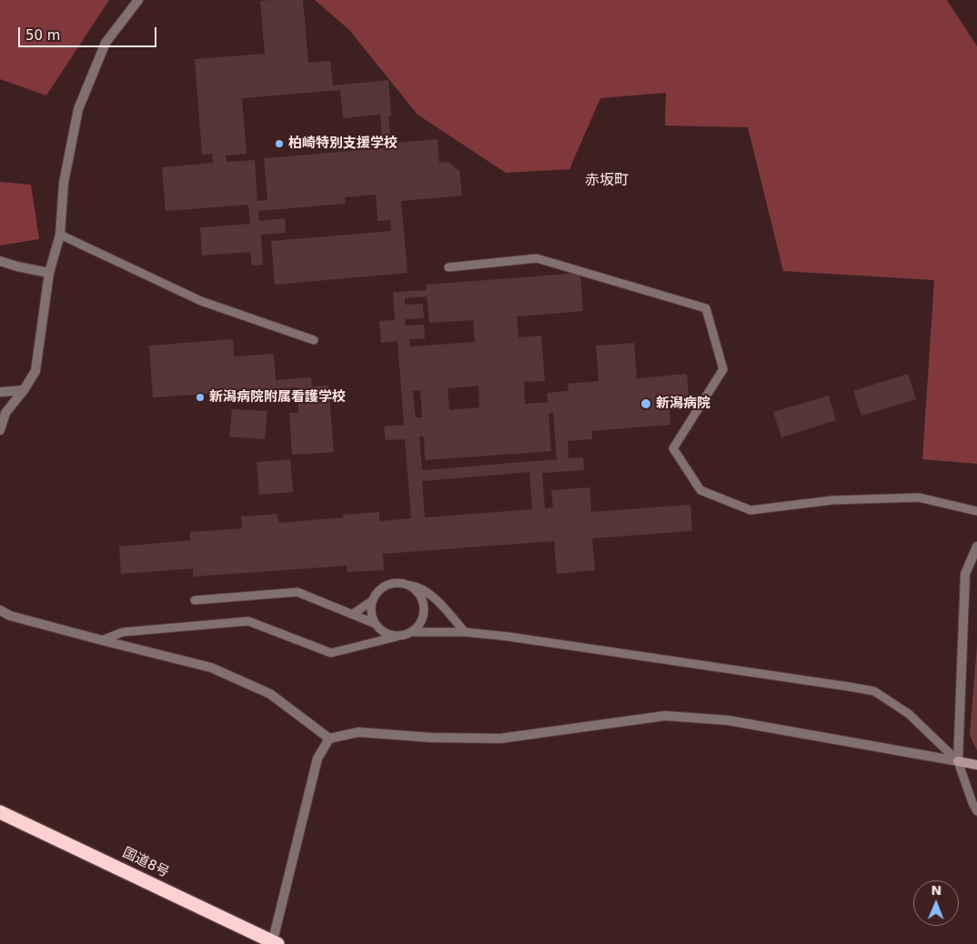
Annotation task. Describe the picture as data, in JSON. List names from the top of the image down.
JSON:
{
  "streets": {
    "highway": ["国道8号"]
  },
  "districts": ["赤坂町"],
  "places": ["柏崎特別支援学校", "新潟病院附属看護学校", "新潟病院"],
  "scale_bar": "50 m",
  "north": "top"
}
